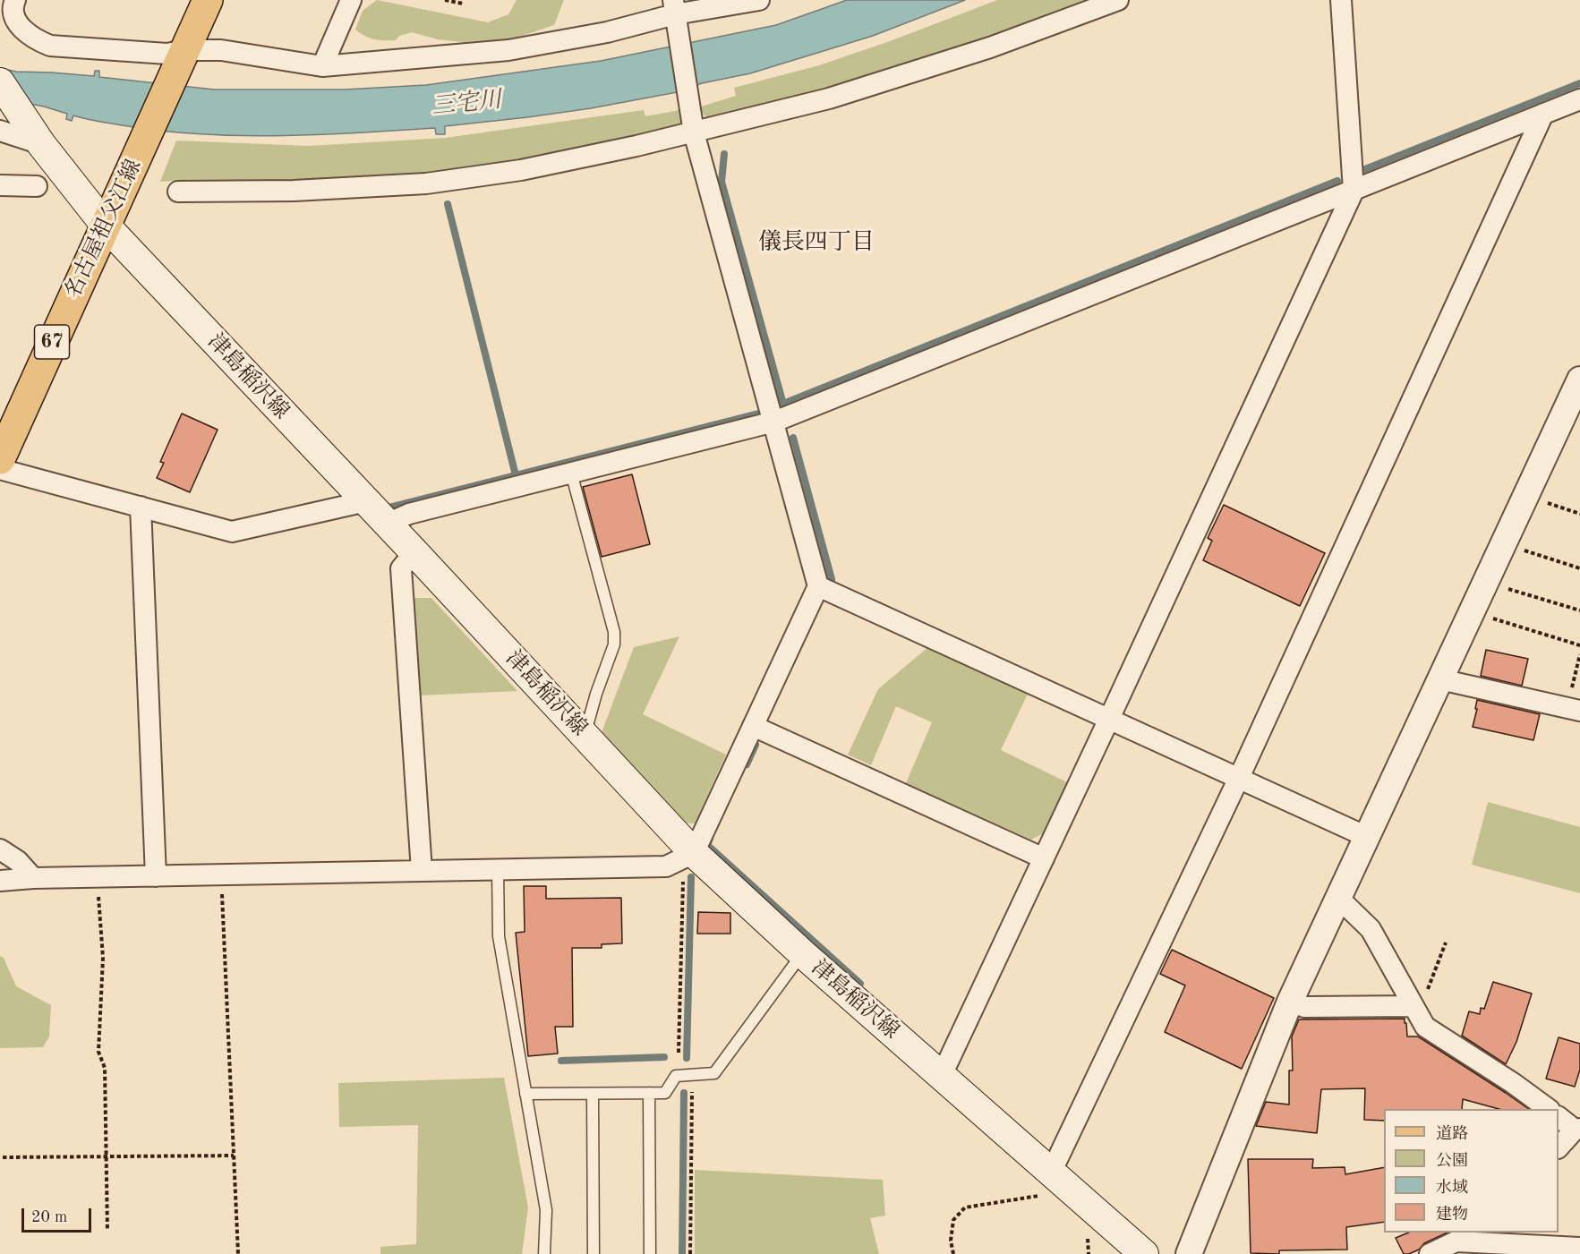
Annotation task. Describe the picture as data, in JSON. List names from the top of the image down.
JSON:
{
  "streets": {
    "main road": ["名古屋祖父江線", "67", "津島稲沢線"]
  },
  "crossings": [
    ["名古屋祖父江線", "津島稲沢線"]
  ],
  "districts": ["儀長四丁目"],
  "water": ["三宅川"],
  "legend": [
    "道路",
    "公園",
    "水域",
    "建物"
  ],
  "scale_bar": "20 m"
}
